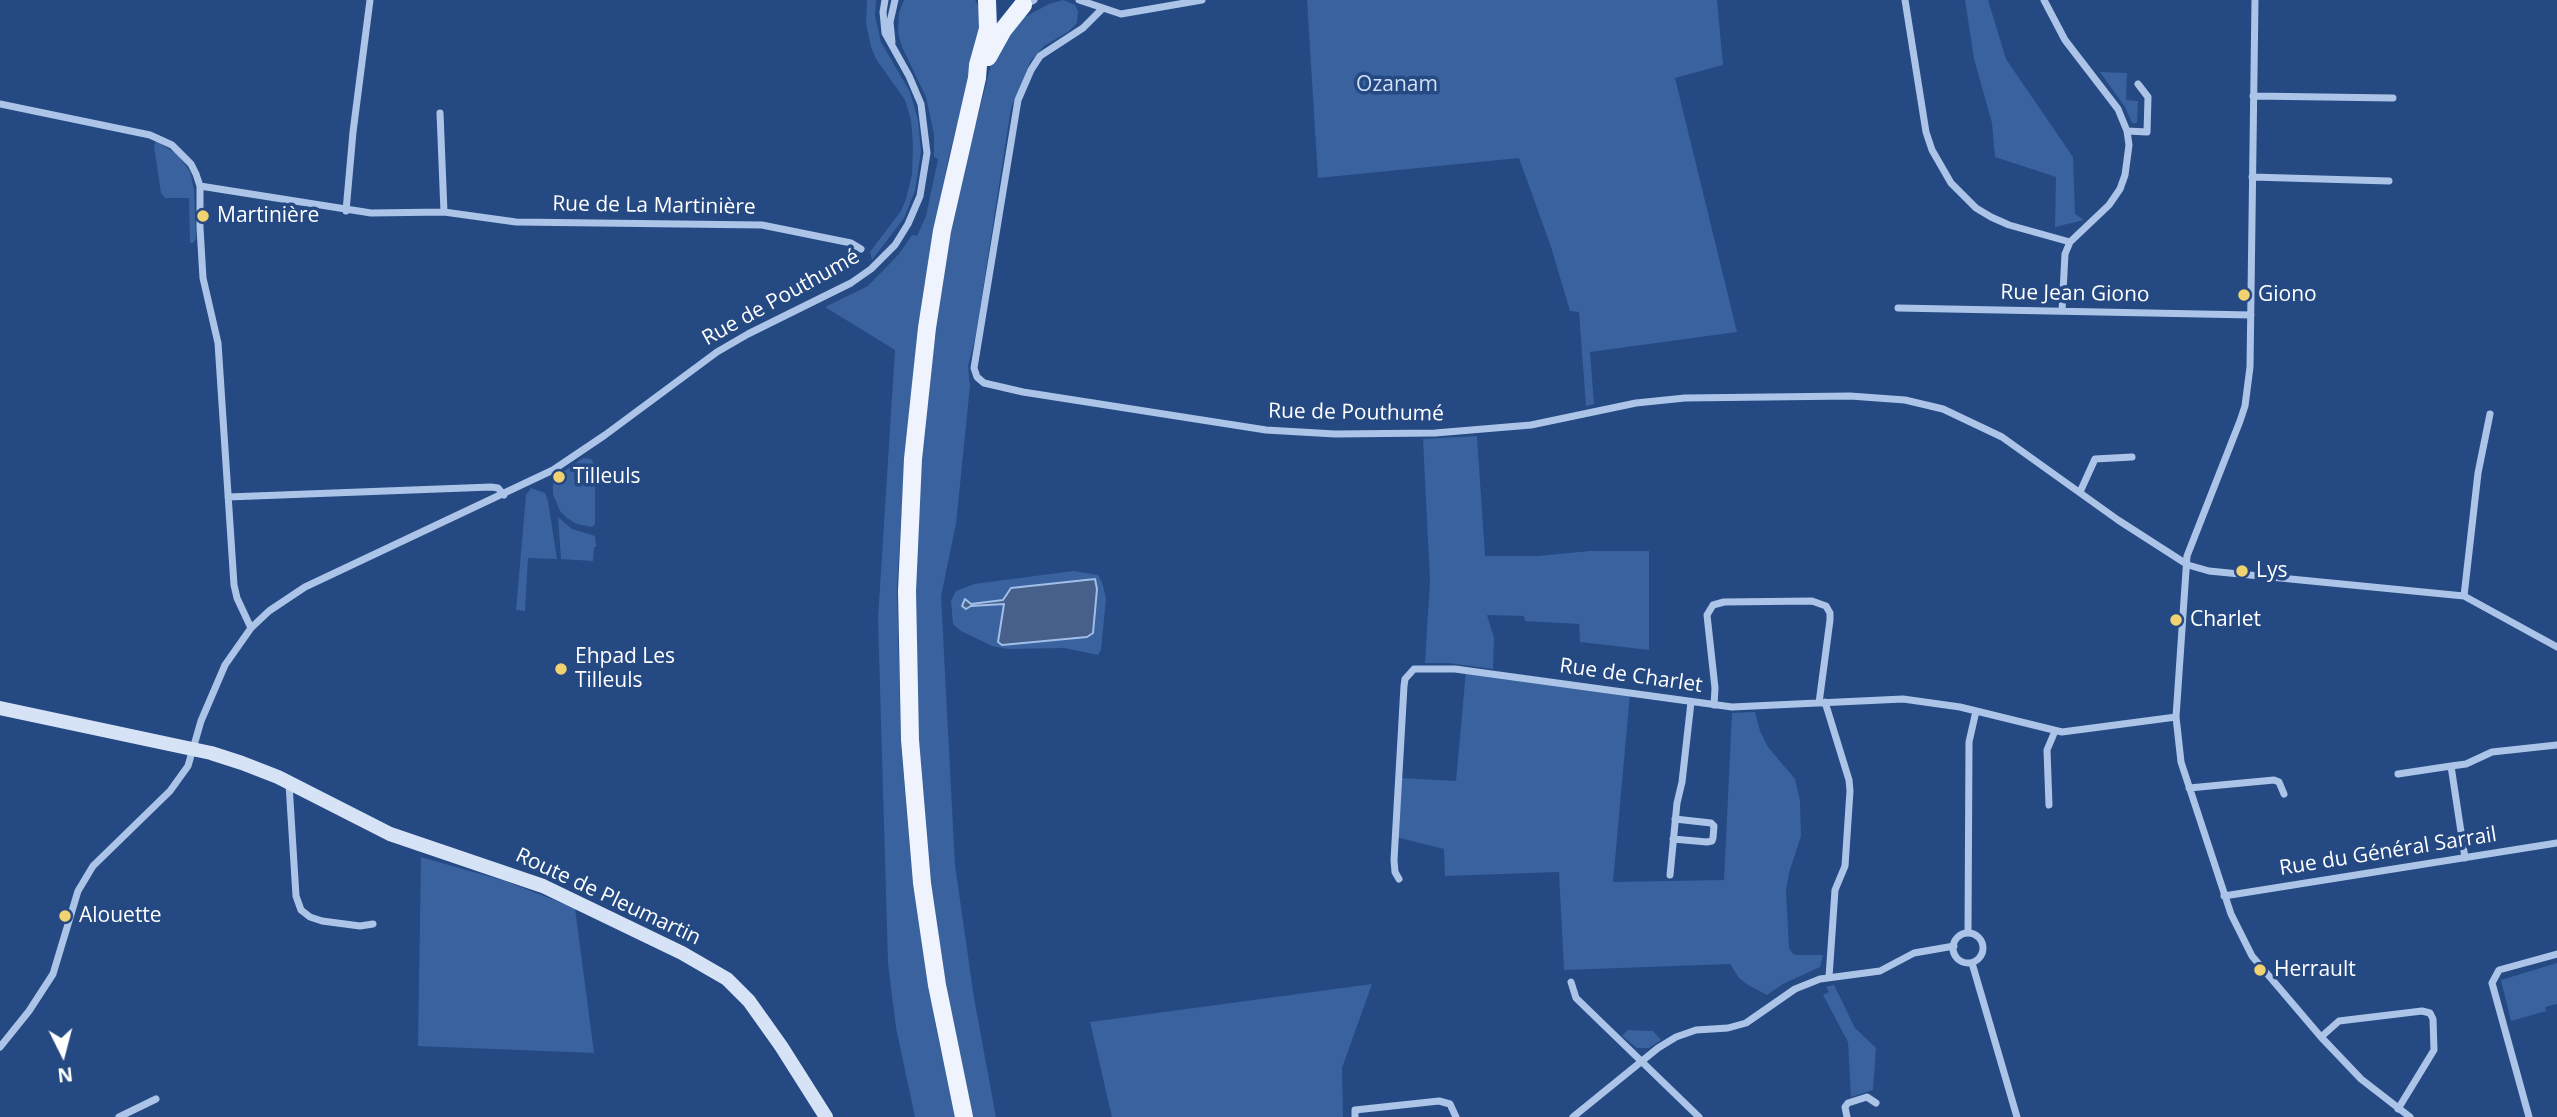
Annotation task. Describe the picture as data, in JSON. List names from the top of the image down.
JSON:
{
  "streets": {
    "main road": ["Route de Pleumartin"],
    "street": [
      "Rue de La Martinière",
      "Rue Jean Giono",
      "Rue de Pouthumé",
      "Rue de Charlet",
      "Rue du Général Sarrail"
    ]
  },
  "crossings": [
    ["Rue de Pouthumé", "Route de Pleumartin"]
  ],
  "parks": ["Ozanam"],
  "places": [
    "Martinière",
    "Giono",
    "Tilleuls",
    "Lys",
    "Charlet",
    "Ehpad Les Tilleuls",
    "Alouette",
    "Herrault"
  ],
  "north": "bottom"
}
